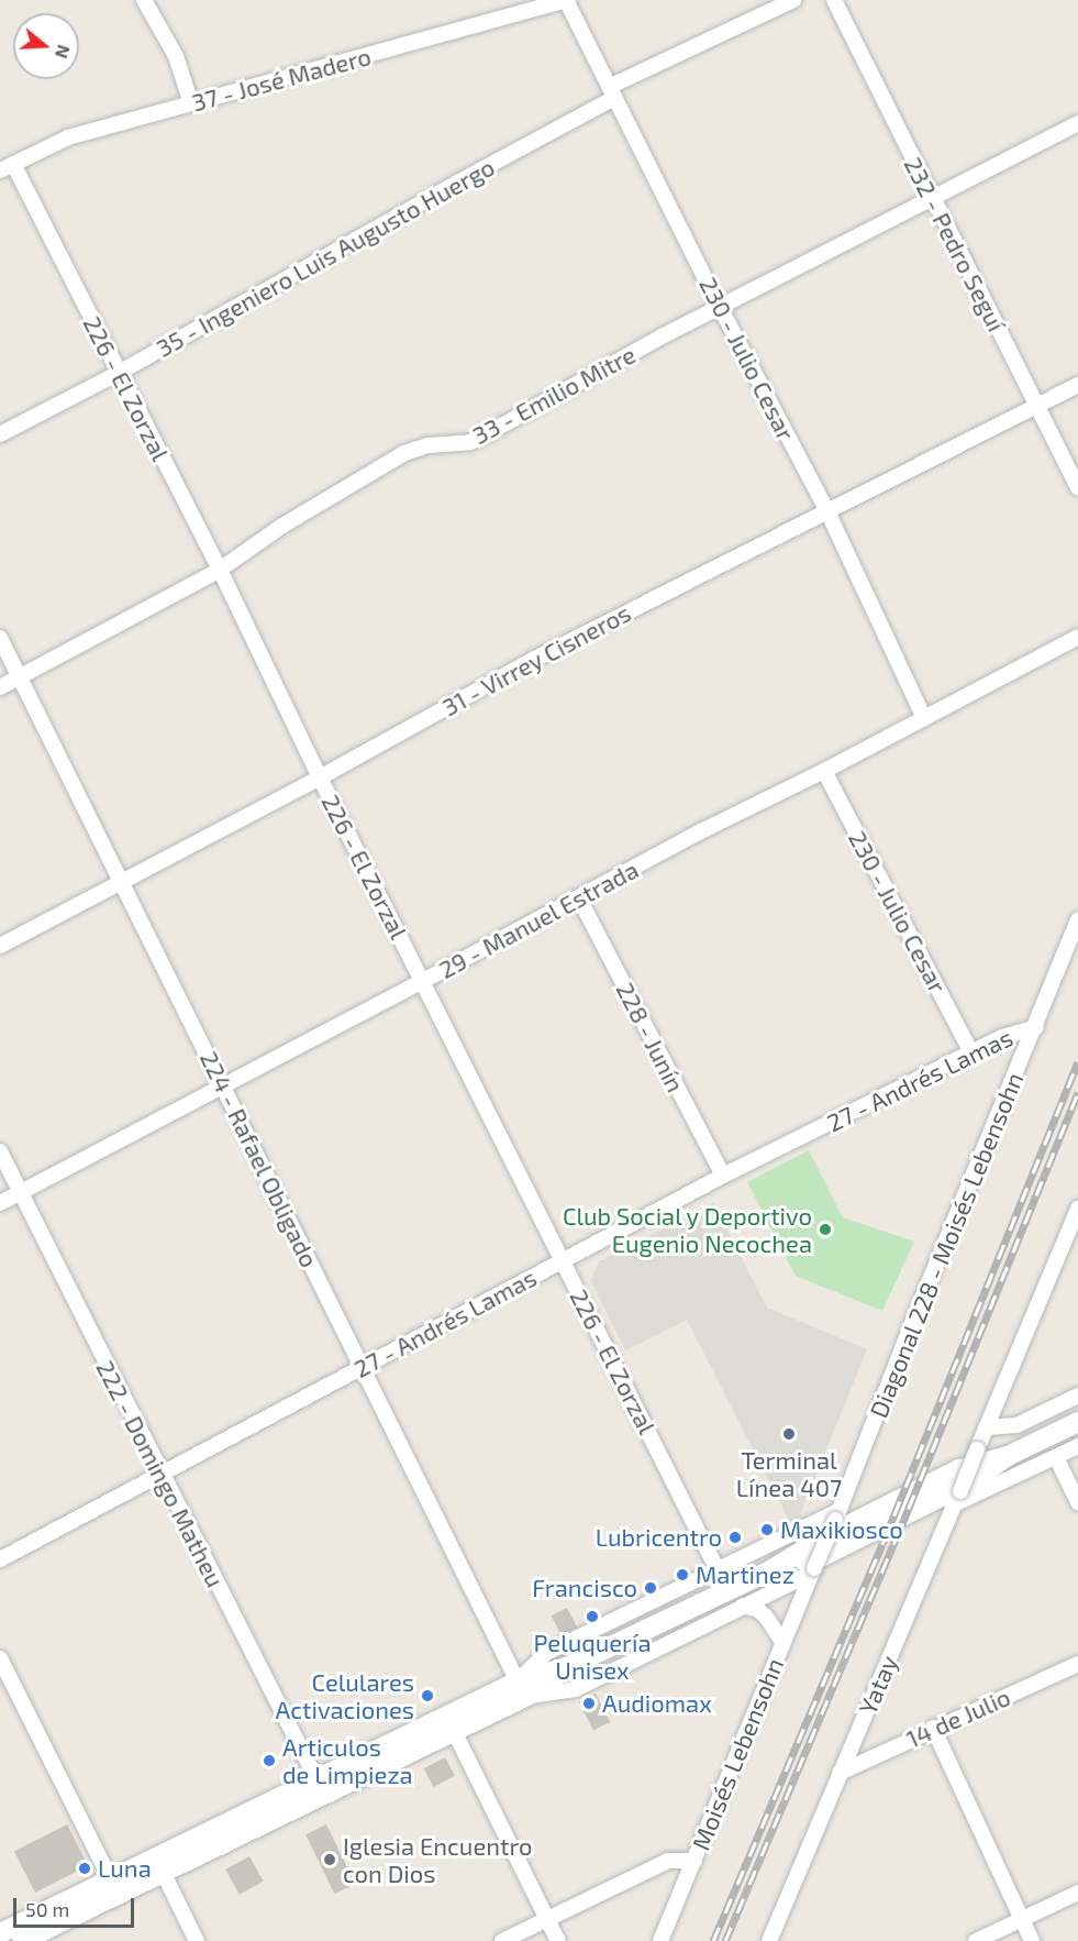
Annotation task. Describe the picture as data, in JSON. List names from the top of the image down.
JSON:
{
  "streets": {
    "street": [
      "37 - José Madero",
      "232 - Pedro Seguí",
      "35 - Ingeniero Luis Augusto Huergo",
      "230 - Julio Cesar",
      "226 - El Zorzal",
      "33 - Emilio Mitre",
      "31 - Virrey Cisneros",
      "29 - Manuel Estrada",
      "228 - Junín",
      "27 - Andrés Lamas",
      "224 - Rafael Obligado",
      "Diagonal 228 - Moisés Lebensohn",
      "222 - Domingo Matheu",
      "Yatay",
      "14 de Julio",
      "Moisés Lebensohn"
    ]
  },
  "crossings": [
    ["37 - José Madero", "230 - Julio Cesar"],
    ["37 - José Madero", "226 - El Zorzal"],
    ["232 - Pedro Seguí", "33 - Emilio Mitre"],
    ["232 - Pedro Seguí", "31 - Virrey Cisneros"],
    ["35 - Ingeniero Luis Augusto Huergo", "230 - Julio Cesar"],
    ["35 - Ingeniero Luis Augusto Huergo", "226 - El Zorzal"],
    ["230 - Julio Cesar", "33 - Emilio Mitre"],
    ["230 - Julio Cesar", "31 - Virrey Cisneros"],
    ["230 - Julio Cesar", "29 - Manuel Estrada"],
    ["230 - Julio Cesar", "27 - Andrés Lamas"],
    ["226 - El Zorzal", "33 - Emilio Mitre"],
    ["226 - El Zorzal", "31 - Virrey Cisneros"],
    ["226 - El Zorzal", "29 - Manuel Estrada"],
    ["226 - El Zorzal", "27 - Andrés Lamas"],
    ["33 - Emilio Mitre", "224 - Rafael Obligado"],
    ["31 - Virrey Cisneros", "224 - Rafael Obligado"],
    ["29 - Manuel Estrada", "228 - Junín"],
    ["29 - Manuel Estrada", "224 - Rafael Obligado"],
    ["29 - Manuel Estrada", "222 - Domingo Matheu"],
    ["228 - Junín", "27 - Andrés Lamas"],
    ["27 - Andrés Lamas", "224 - Rafael Obligado"],
    ["27 - Andrés Lamas", "Diagonal 228 - Moisés Lebensohn"],
    ["27 - Andrés Lamas", "222 - Domingo Matheu"],
    ["Diagonal 228 - Moisés Lebensohn", "Moisés Lebensohn"],
    ["Yatay", "14 de Julio"]
  ],
  "places": [
    "Club Social y Deportivo Eugenio Necochea",
    "Terminal Línea 407",
    "Maxikiosco",
    "Lubricentro",
    "Martinez",
    "Francisco",
    "Peluquería Unisex",
    "Celulares Activaciones",
    "Audiomax",
    "Articulos de Limpieza",
    "Iglesia Encuentro con Dios",
    "Luna"
  ],
  "scale_bar": "50 m",
  "north": "right"
}
